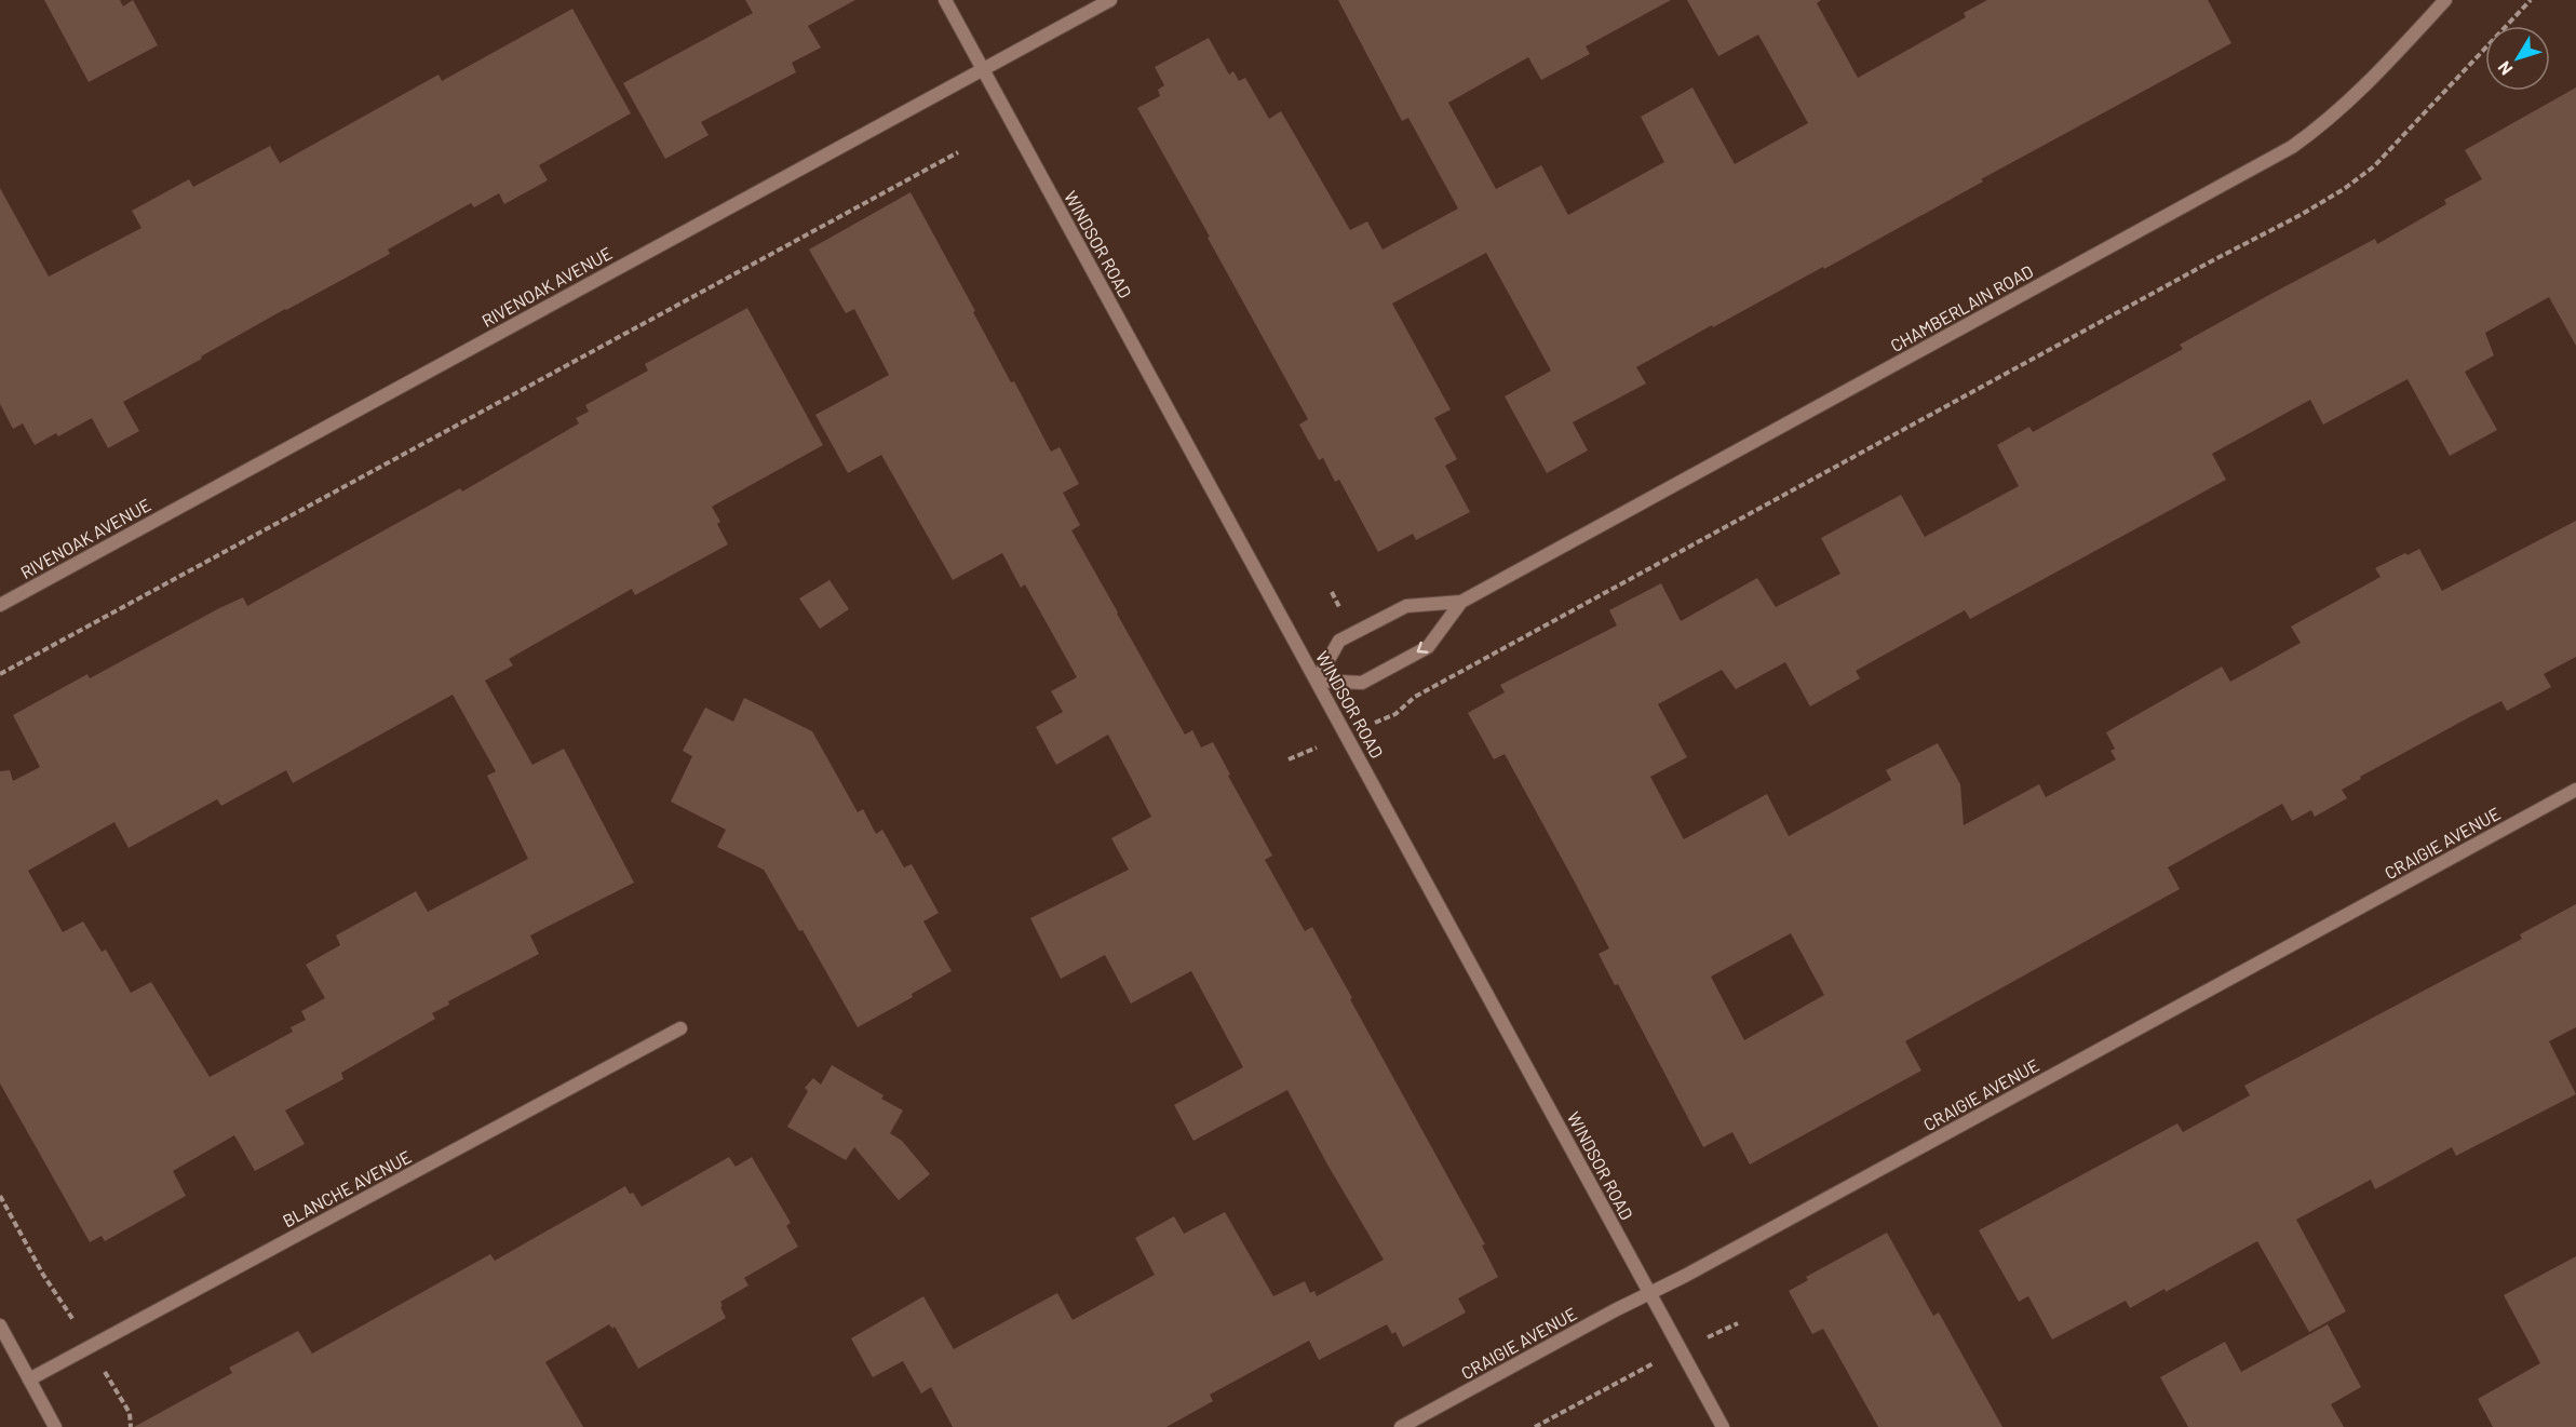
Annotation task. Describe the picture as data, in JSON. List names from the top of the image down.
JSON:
{
  "streets": {
    "street": [
      "WINDSOR ROAD",
      "RIVENOAK AVENUE",
      "CHAMBERLAIN ROAD",
      "CRAIGIE AVENUE",
      "BLANCHE AVENUE"
    ]
  },
  "crossings": [
    ["WINDSOR ROAD", "RIVENOAK AVENUE"],
    ["WINDSOR ROAD", "CHAMBERLAIN ROAD"],
    ["WINDSOR ROAD", "CRAIGIE AVENUE"]
  ],
  "north": "bottom left"
}
